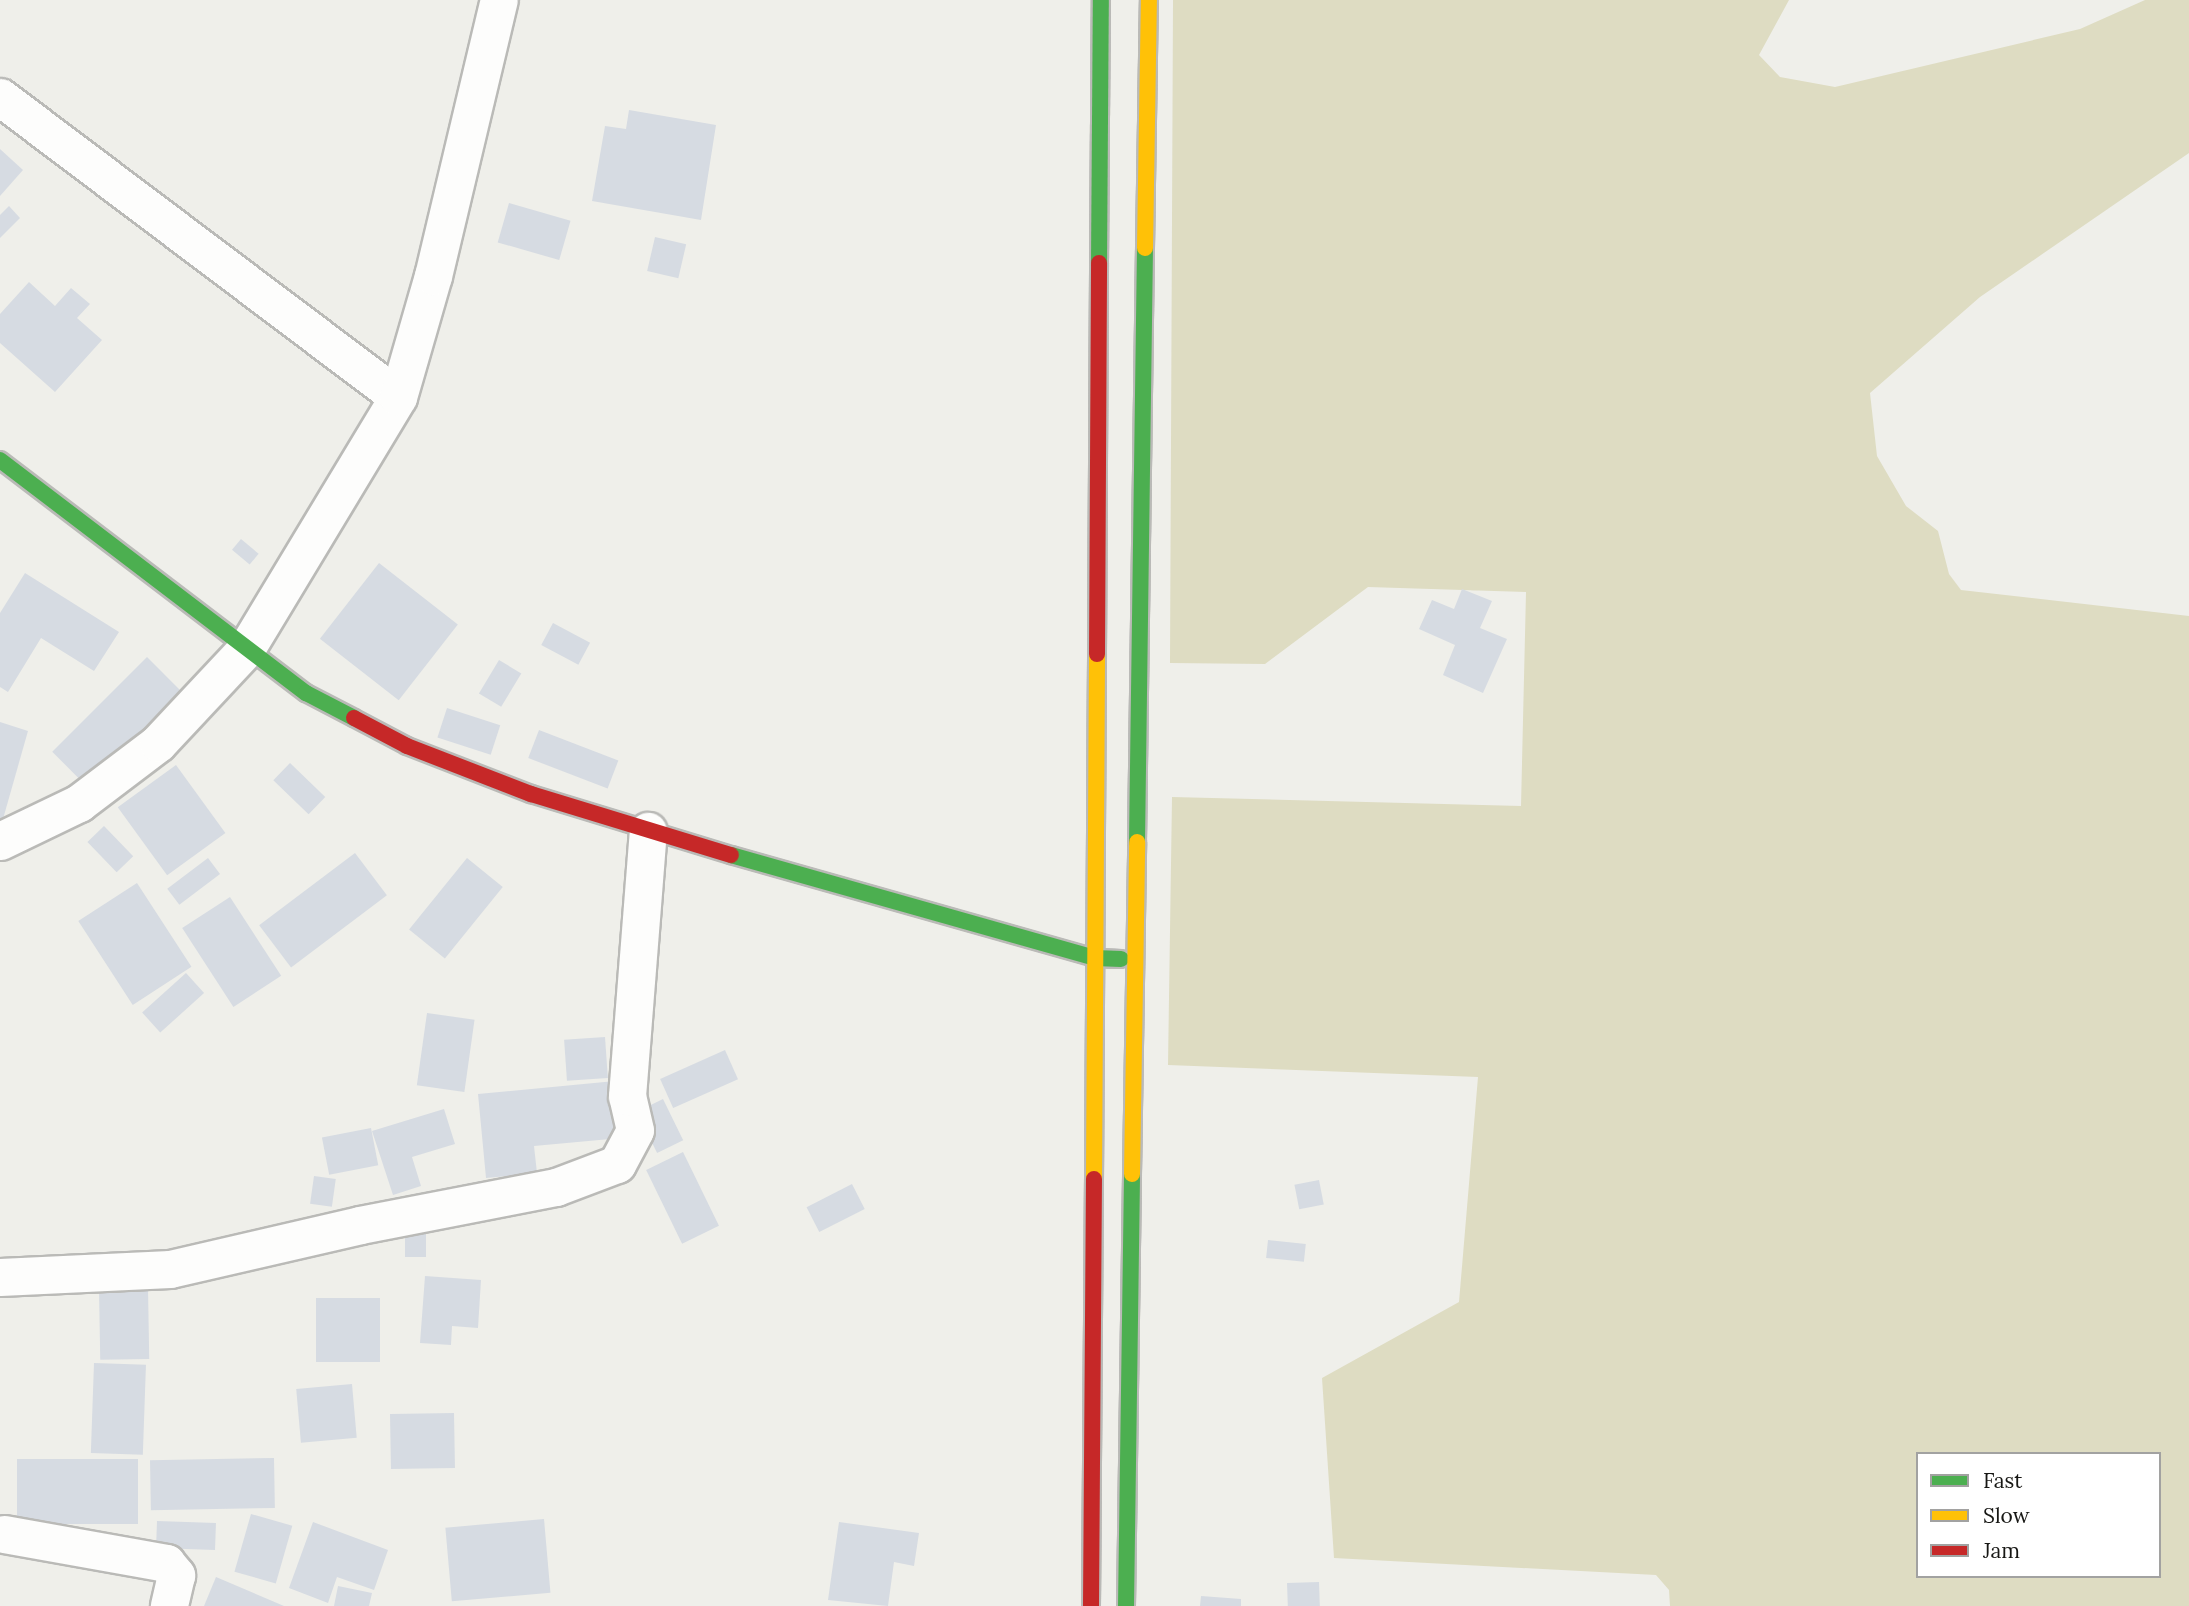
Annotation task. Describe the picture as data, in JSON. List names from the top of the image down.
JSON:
{
  "legend": ["Fast", "Slow", "Jam"]
}
